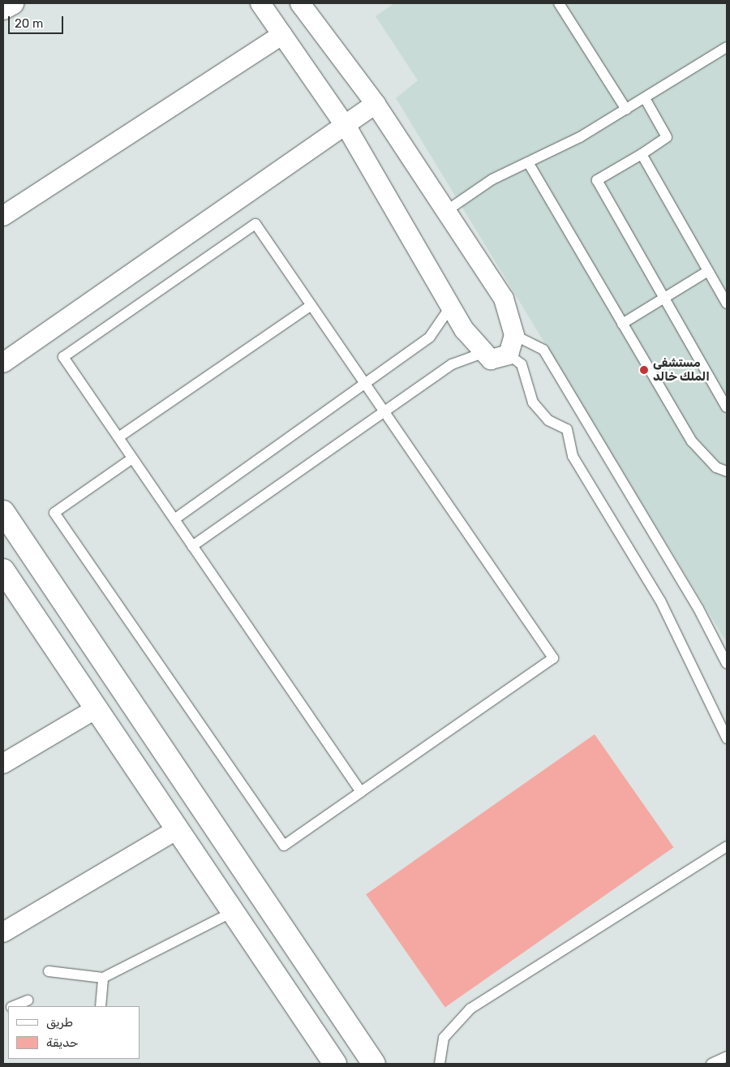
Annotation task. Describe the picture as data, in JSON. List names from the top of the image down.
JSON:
{
  "places": ["مستشفى الملك خالد"],
  "legend": ["طريق", "حديقة"],
  "scale_bar": "20 m"
}
